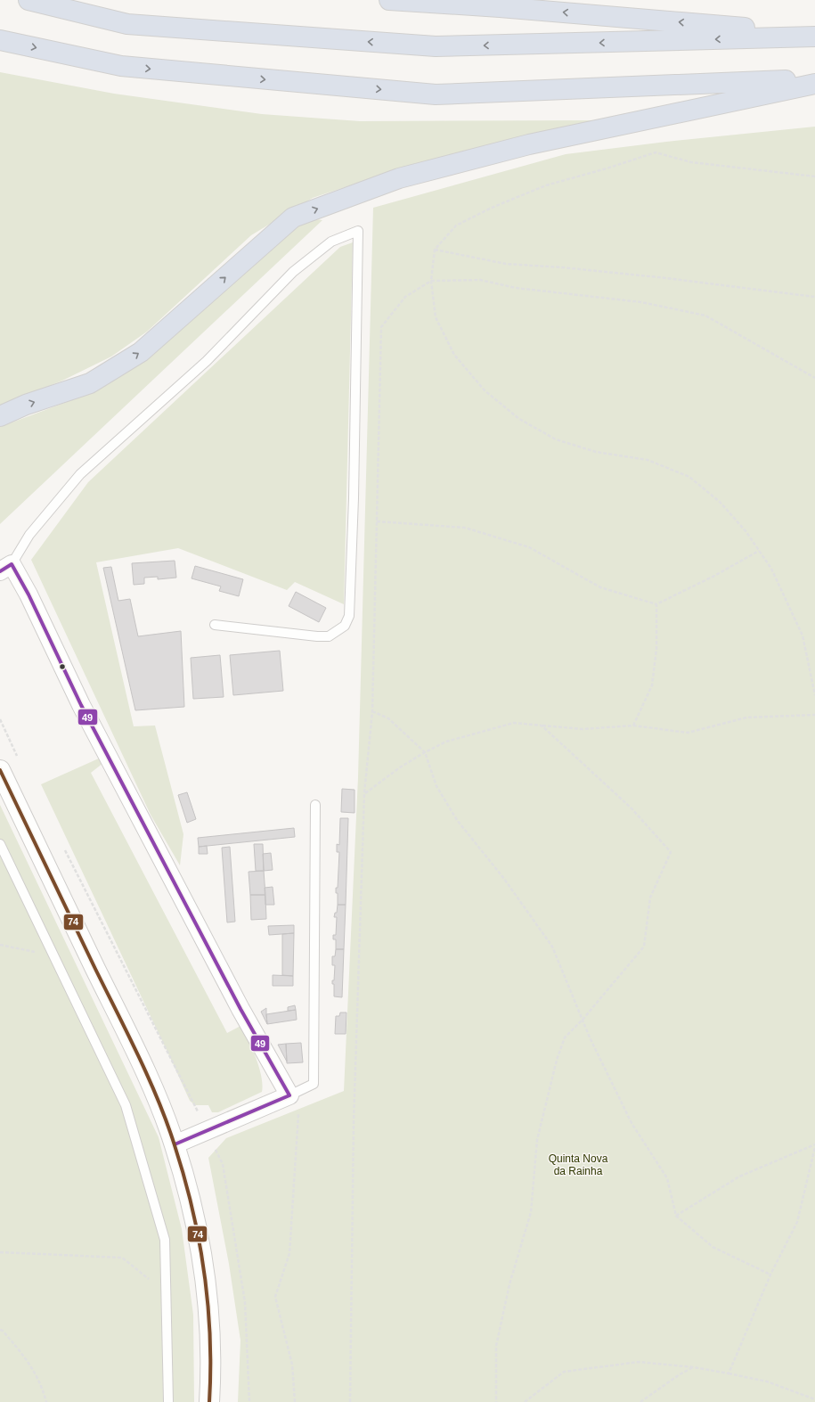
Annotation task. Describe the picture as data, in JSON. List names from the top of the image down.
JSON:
{
  "parks": ["Quinta Nova da Rainha"],
  "lines": ["transit line 49", "transit line 74"]
}
